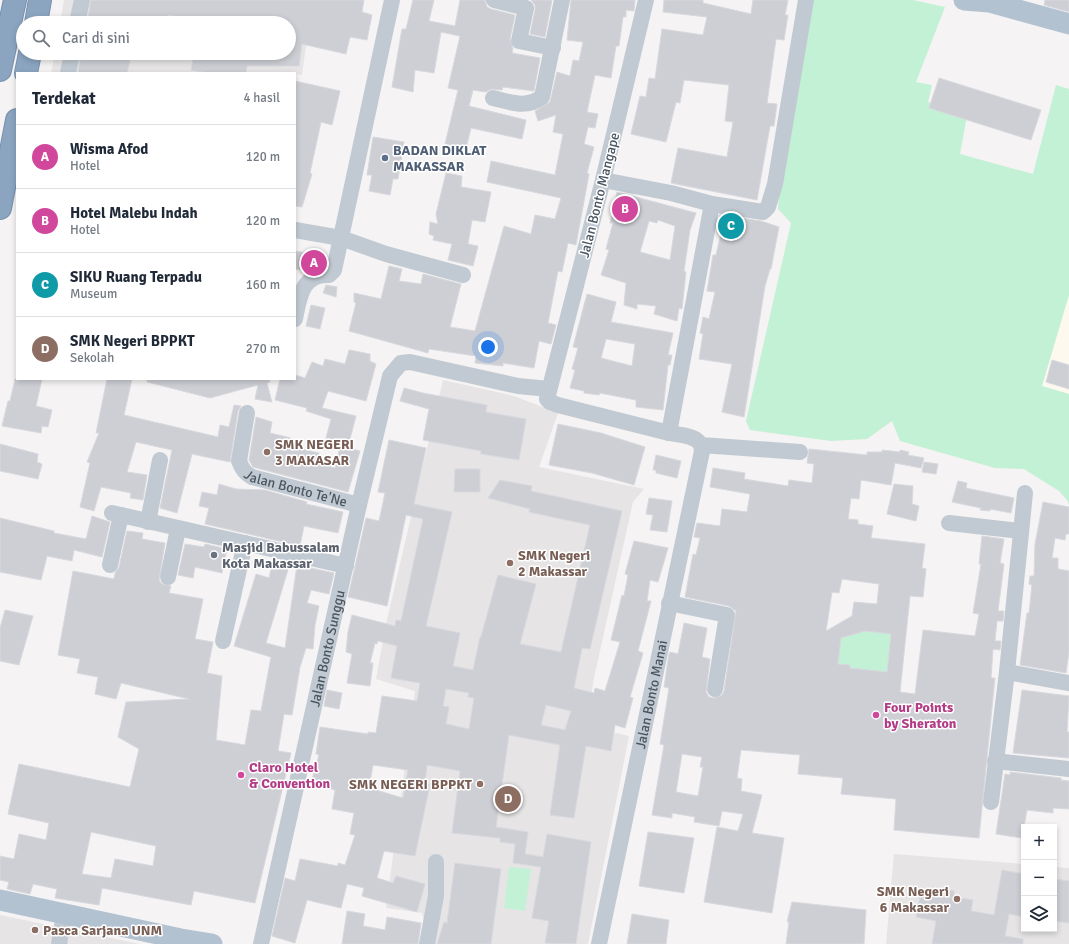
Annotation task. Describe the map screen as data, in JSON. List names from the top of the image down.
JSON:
{
  "streets": {
    "street": [
      "Jalan Bonto Mangape",
      "Jalan Bonto Te'Ne",
      "Jalan Bonto Sunggu",
      "Jalan Bonto Manai"
    ]
  },
  "crossings": [
    ["Jalan Bonto Mangape", "Jalan Bonto Sunggu"],
    ["Jalan Bonto Te'Ne", "Jalan Bonto Sunggu"]
  ],
  "places": [
    "BADAN DIKLAT MAKASSAR",
    "SMK NEGERI 3 MAKASAR",
    "Masjid Babussalam Kota Makassar",
    "SMK Negeri 2 Makassar",
    "Four Points by Sheraton",
    "Claro Hotel & Convention",
    "SMK NEGERI BPPKT",
    "SMK Negeri 6 Makassar",
    "Pasca Sarjana UNM"
  ],
  "page": {
    "search": "Cari di sini",
    "heading": ["Terdekat", "4 hasil"],
    "list": [
      {
        "mark": "A",
        "name": "Wisma Afod",
        "note": "Hotel",
        "value": "120 m"
      },
      {
        "mark": "B",
        "name": "Hotel Malebu Indah",
        "note": "Hotel",
        "value": "120 m"
      },
      {
        "mark": "C",
        "name": "SIKU Ruang Terpadu",
        "note": "Museum",
        "value": "160 m"
      },
      {
        "mark": "D",
        "name": "SMK Negeri BPPKT",
        "note": "Sekolah",
        "value": "270 m"
      }
    ],
    "pins": [
      "B",
      "C",
      "A",
      "D"
    ],
    "map_buttons": ["+", "−"]
  }
}
